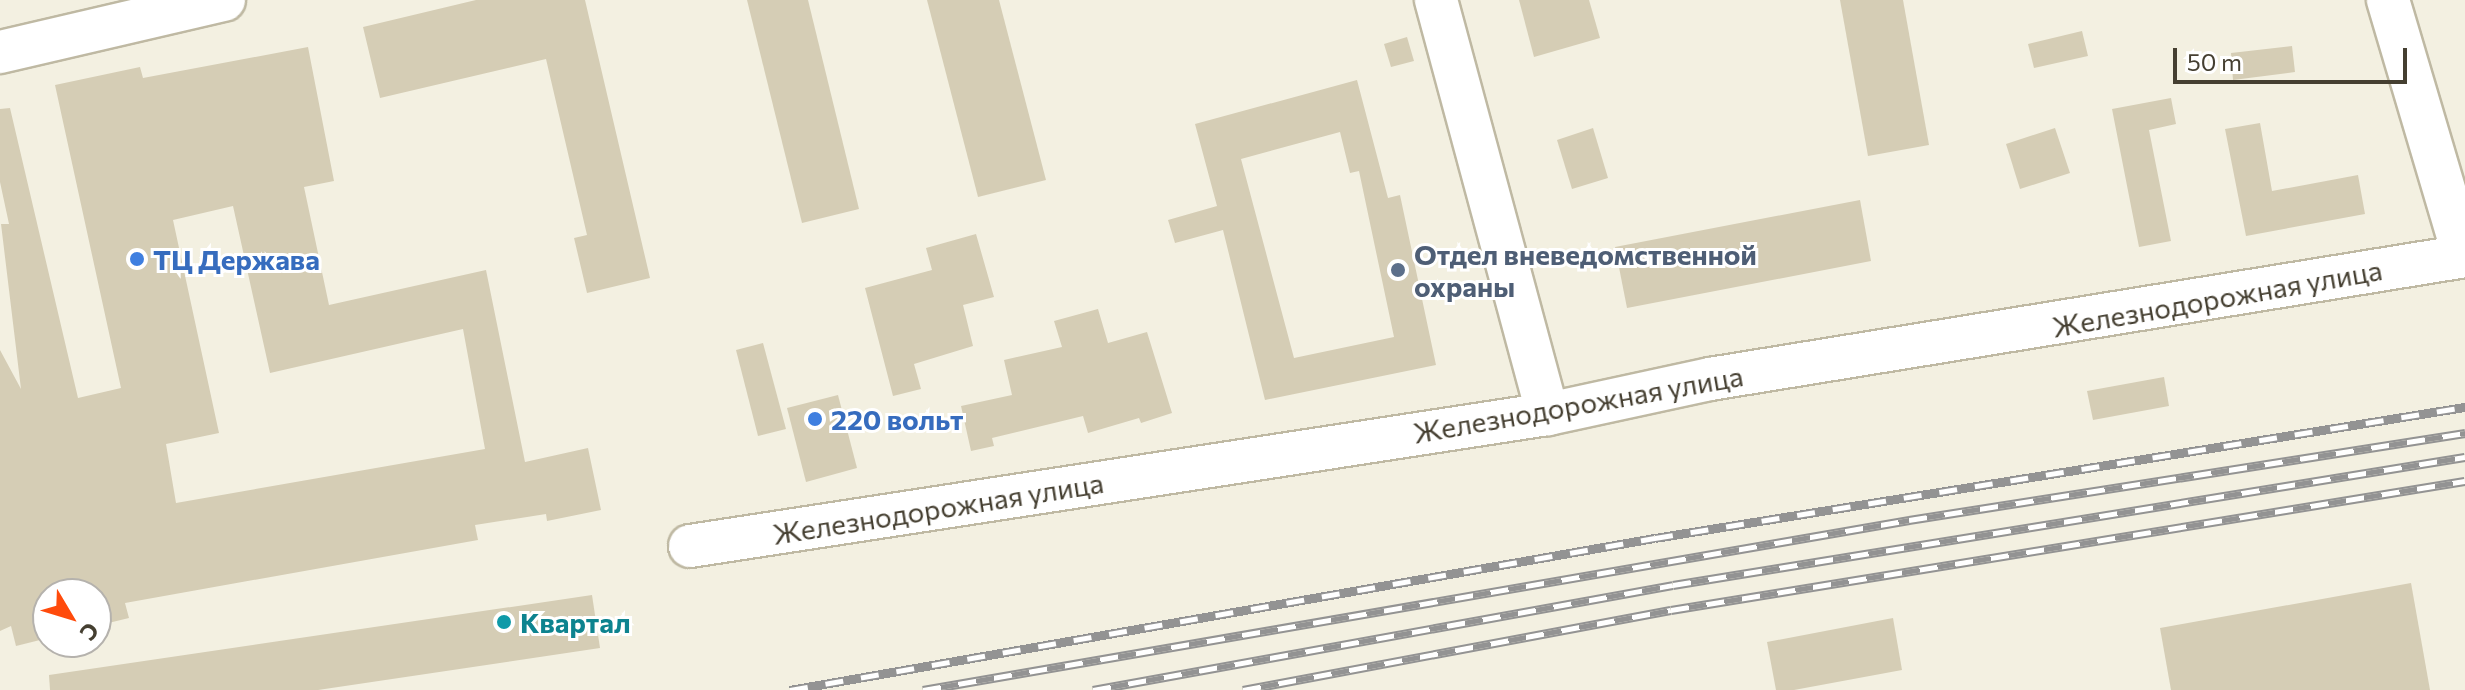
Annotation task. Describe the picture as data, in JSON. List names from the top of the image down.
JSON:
{
  "streets": {
    "street": ["Железнодорожная улица"]
  },
  "places": [
    "ТЦ Держава",
    "Отдел вневедомственной охраны",
    "220 вольт",
    "Квартал"
  ],
  "scale_bar": "50 m",
  "north": "bottom right"
}
